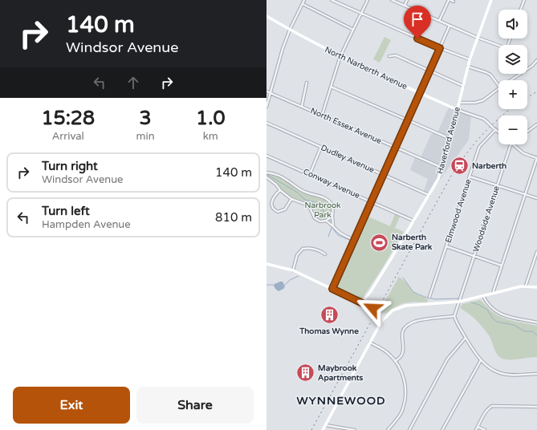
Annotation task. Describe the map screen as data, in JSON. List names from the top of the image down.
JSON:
{
  "streets": {
    "street": [
      "North Narberth Avenue",
      "North Essex Avenue",
      "Haverford Avenue",
      "Dudley Avenue",
      "Conway Avenue",
      "Elmwood Avenue",
      "Woodside Avenue"
    ]
  },
  "crossings": [
    ["North Narberth Avenue", "Haverford Avenue"],
    ["North Narberth Avenue", "Elmwood Avenue"],
    ["North Essex Avenue", "Haverford Avenue"],
    ["Haverford Avenue", "Dudley Avenue"],
    ["Haverford Avenue", "Conway Avenue"]
  ],
  "districts": ["WYNNEWOOD"],
  "parks": ["Narbrook Park"],
  "places": {
    "station": ["Narberth"],
    "sports": ["Narberth Skate Park"],
    "building": ["Thomas Wynne", "Maybrook Apartments"]
  },
  "page": {
    "turn": ["140 m", "Windsor Avenue"],
    "map_buttons": ["+", "−"],
    "eta": [
      "15:28",
      "Arrival",
      "3",
      "min",
      "1.0",
      "km"
    ],
    "list": [
      {
        "name": "Turn right",
        "note": "Windsor Avenue",
        "value": "140 m"
      },
      {
        "name": "Turn left",
        "note": "Hampden Avenue",
        "value": "810 m"
      }
    ],
    "buttons": ["Exit", "Share"]
  }
}
